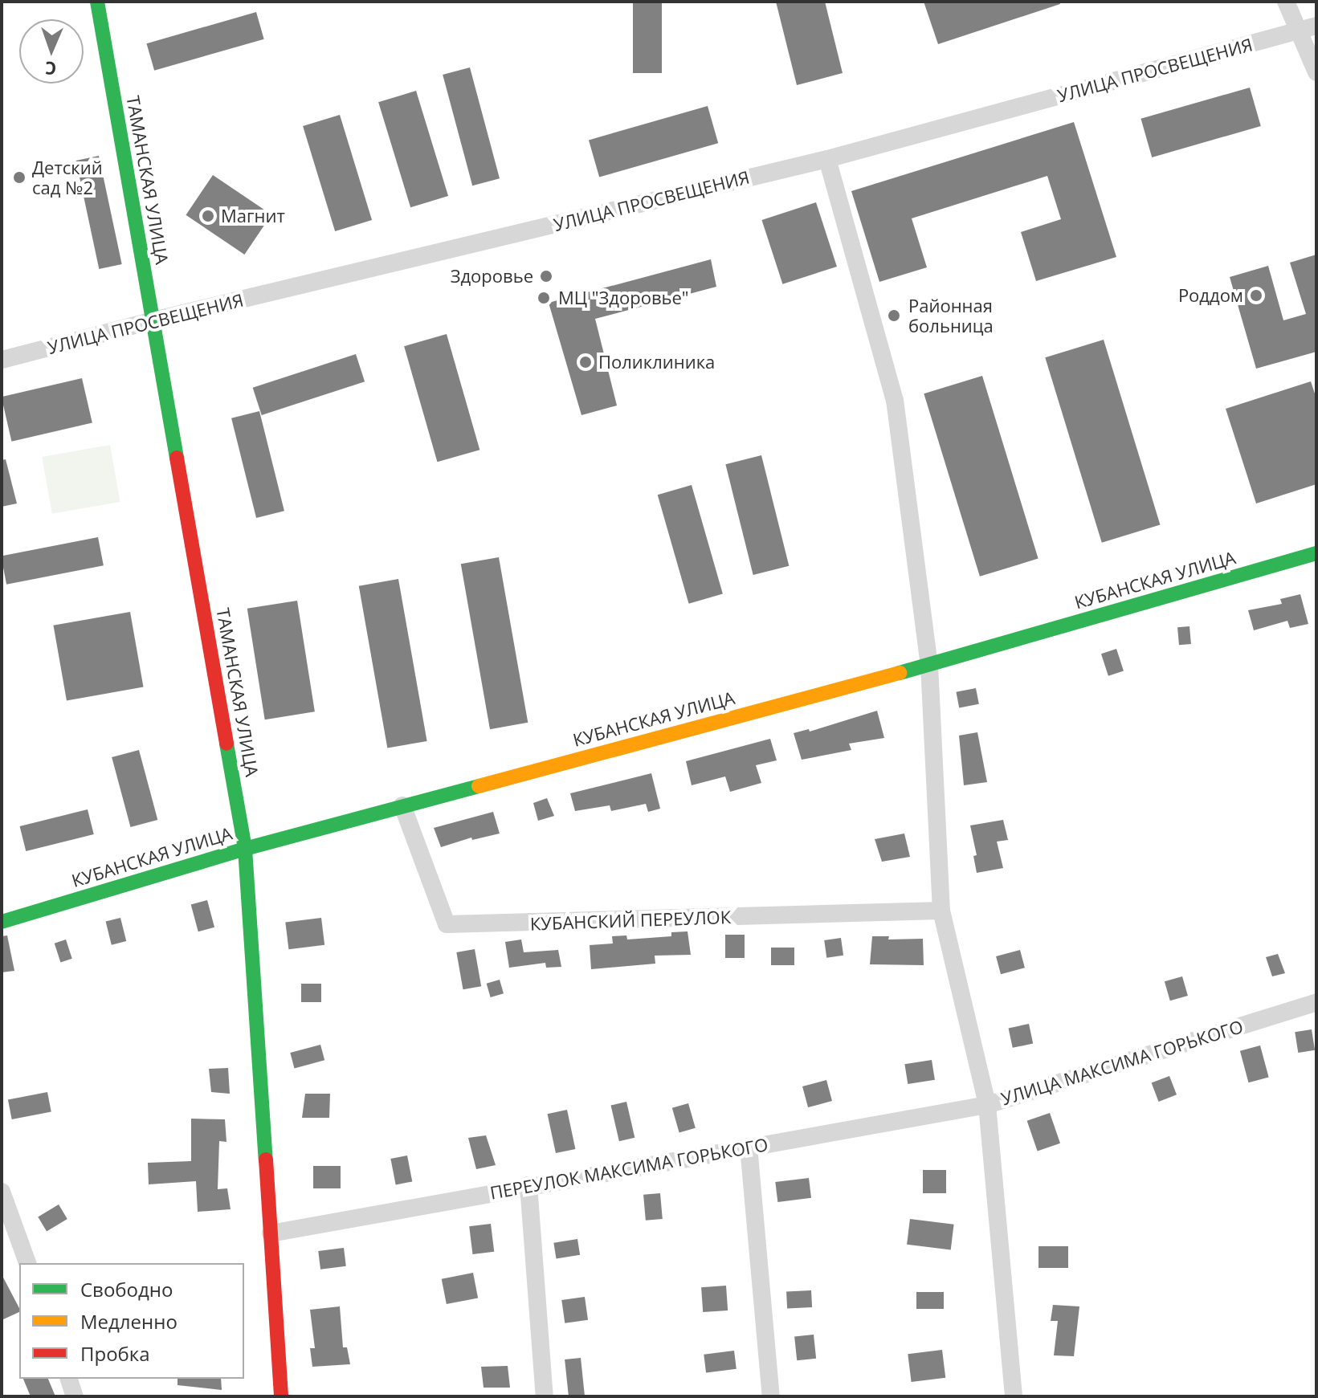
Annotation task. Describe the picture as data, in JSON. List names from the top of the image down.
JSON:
{
  "streets": {
    "street": [
      "УЛИЦА ПРОСВЕЩЕНИЯ",
      "ТАМАНСКАЯ УЛИЦА",
      "КУБАНСКАЯ УЛИЦА",
      "КУБАНСКИЙ ПЕРЕУЛОК",
      "УЛИЦА МАКСИМА ГОРЬКОГО",
      "ПЕРЕУЛОК МАКСИМА ГОРЬКОГО"
    ]
  },
  "crossings": [
    ["УЛИЦА ПРОСВЕЩЕНИЯ", "ТАМАНСКАЯ УЛИЦА"],
    ["ТАМАНСКАЯ УЛИЦА", "КУБАНСКАЯ УЛИЦА"],
    ["ТАМАНСКАЯ УЛИЦА", "ПЕРЕУЛОК МАКСИМА ГОРЬКОГО"],
    ["КУБАНСКАЯ УЛИЦА", "КУБАНСКИЙ ПЕРЕУЛОК"],
    ["УЛИЦА МАКСИМА ГОРЬКОГО", "ПЕРЕУЛОК МАКСИМА ГОРЬКОГО"]
  ],
  "places": [
    "Детский сад №2",
    "Магнит",
    "Здоровье",
    "Роддом",
    "МЦ \"Здоровье\"",
    "Районная больница",
    "Поликлиника"
  ],
  "legend": ["Свободно", "Медленно", "Пробка"],
  "north": "bottom"
}
